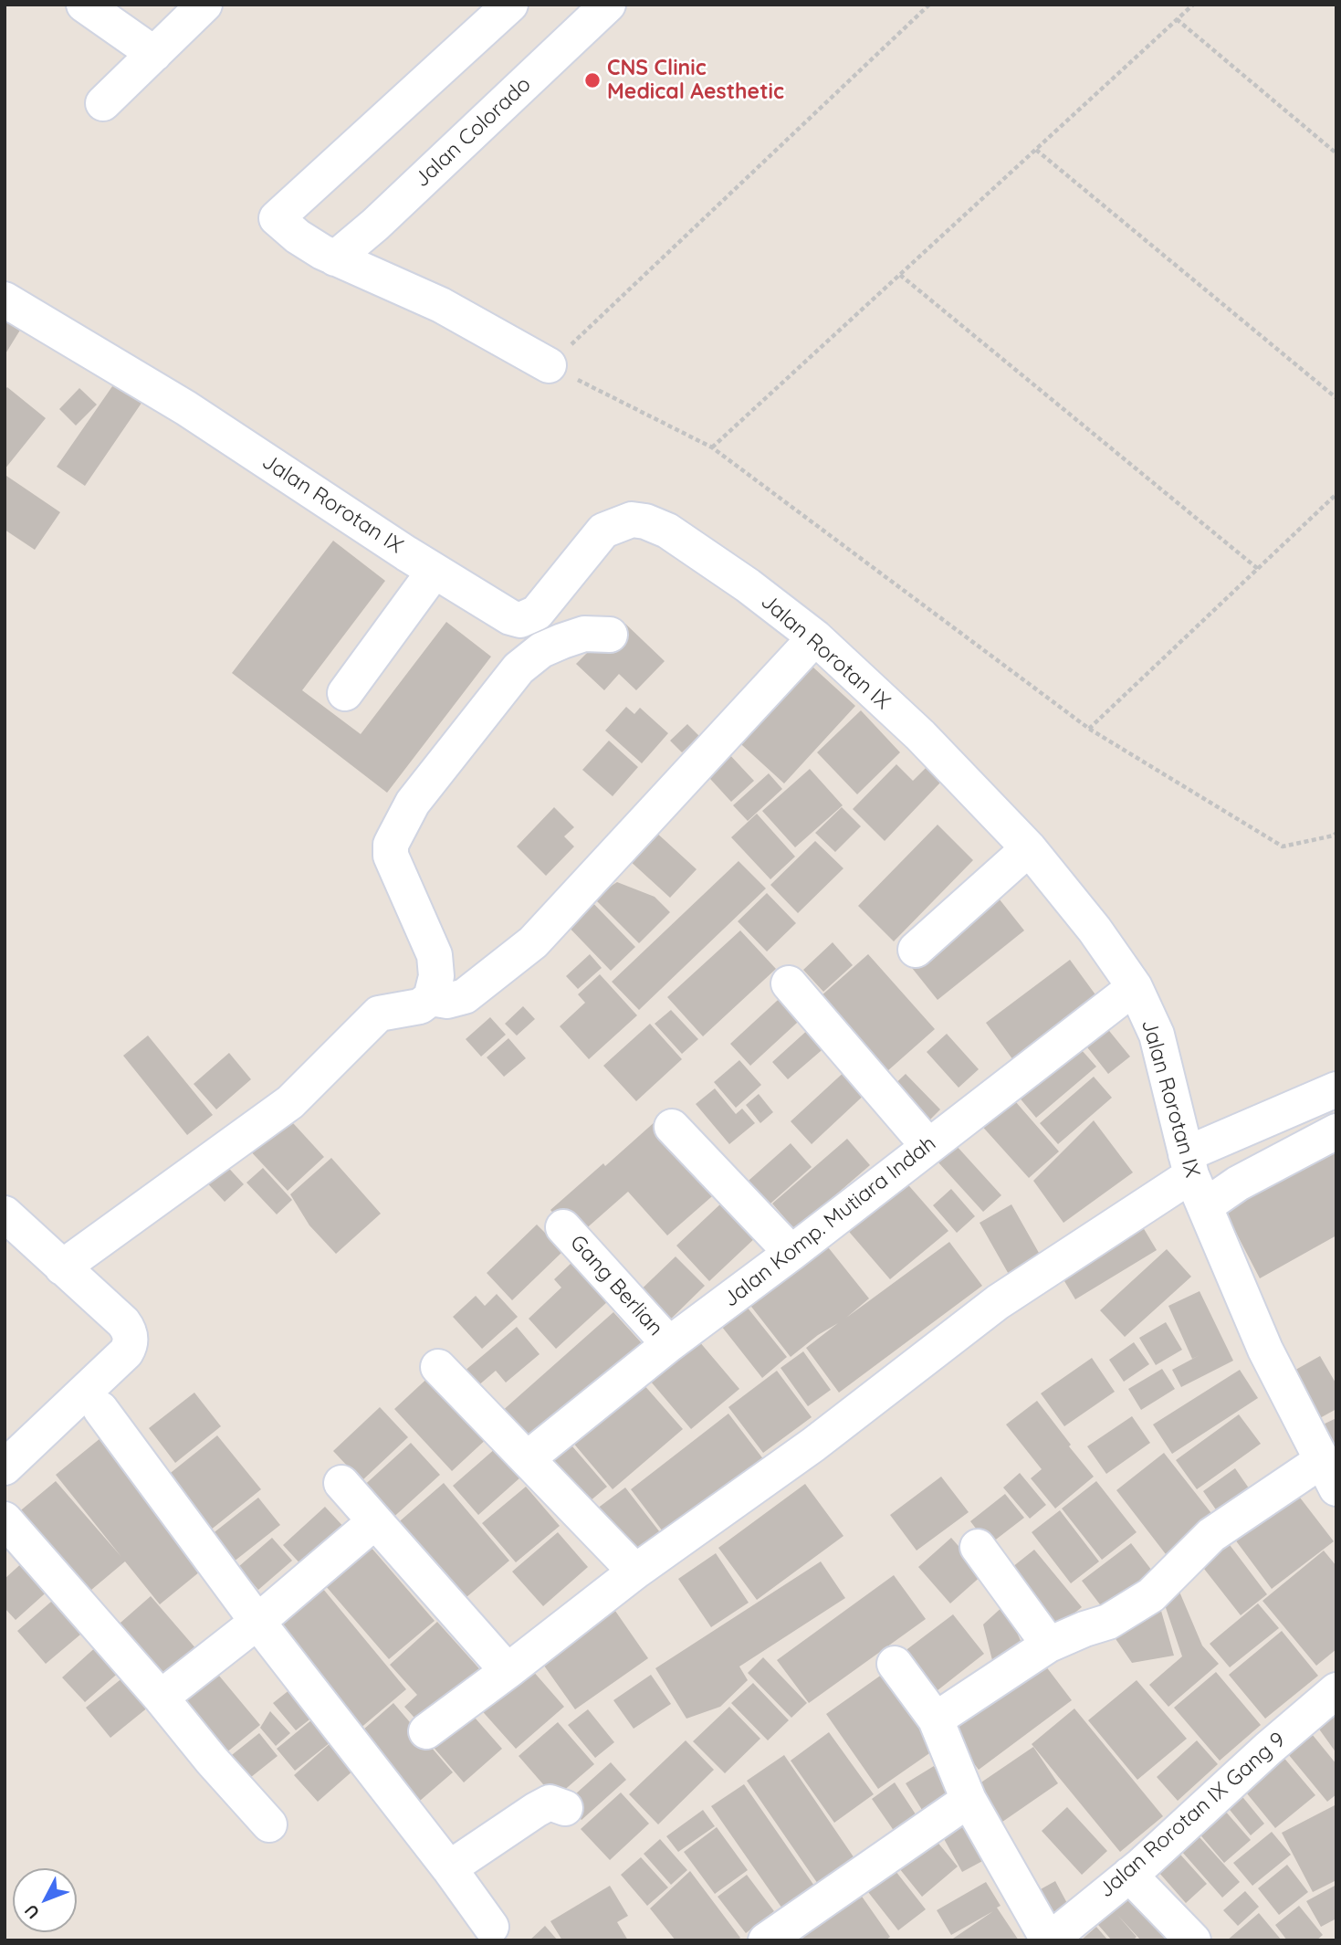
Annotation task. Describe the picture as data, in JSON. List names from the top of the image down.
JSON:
{
  "streets": {
    "street": [
      "Jalan Colorado",
      "Jalan Rorotan IX",
      "Jalan Komp. Mutiara Indah",
      "Gang Berlian",
      "Jalan Rorotan IX Gang 9"
    ]
  },
  "crossings": [
    ["Jalan Rorotan IX", "Jalan Komp. Mutiara Indah"],
    ["Jalan Komp. Mutiara Indah", "Gang Berlian"]
  ],
  "places": ["CNS Clinic Medical Aesthetic"],
  "north": "bottom left"
}
